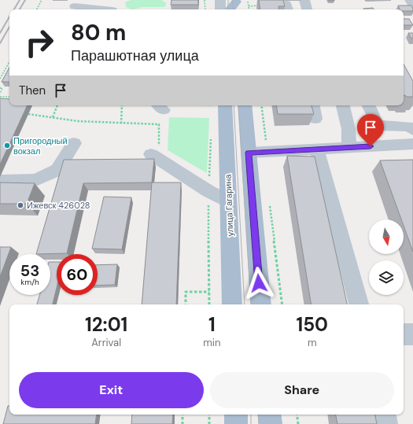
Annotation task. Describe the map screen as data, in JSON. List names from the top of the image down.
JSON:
{
  "streets": {
    "main road": ["улица Гагарина"]
  },
  "places": ["Пригородный вокзал", "Ижевск 426028"],
  "north": "bottom",
  "page": {
    "turn": ["80 m", "Парашютная улица"],
    "then": "Then",
    "speed": "53 km/h",
    "limit": "60",
    "eta": [
      "12:01",
      "Arrival",
      "1",
      "min",
      "150",
      "m"
    ],
    "buttons": ["Exit", "Share"]
  }
}
